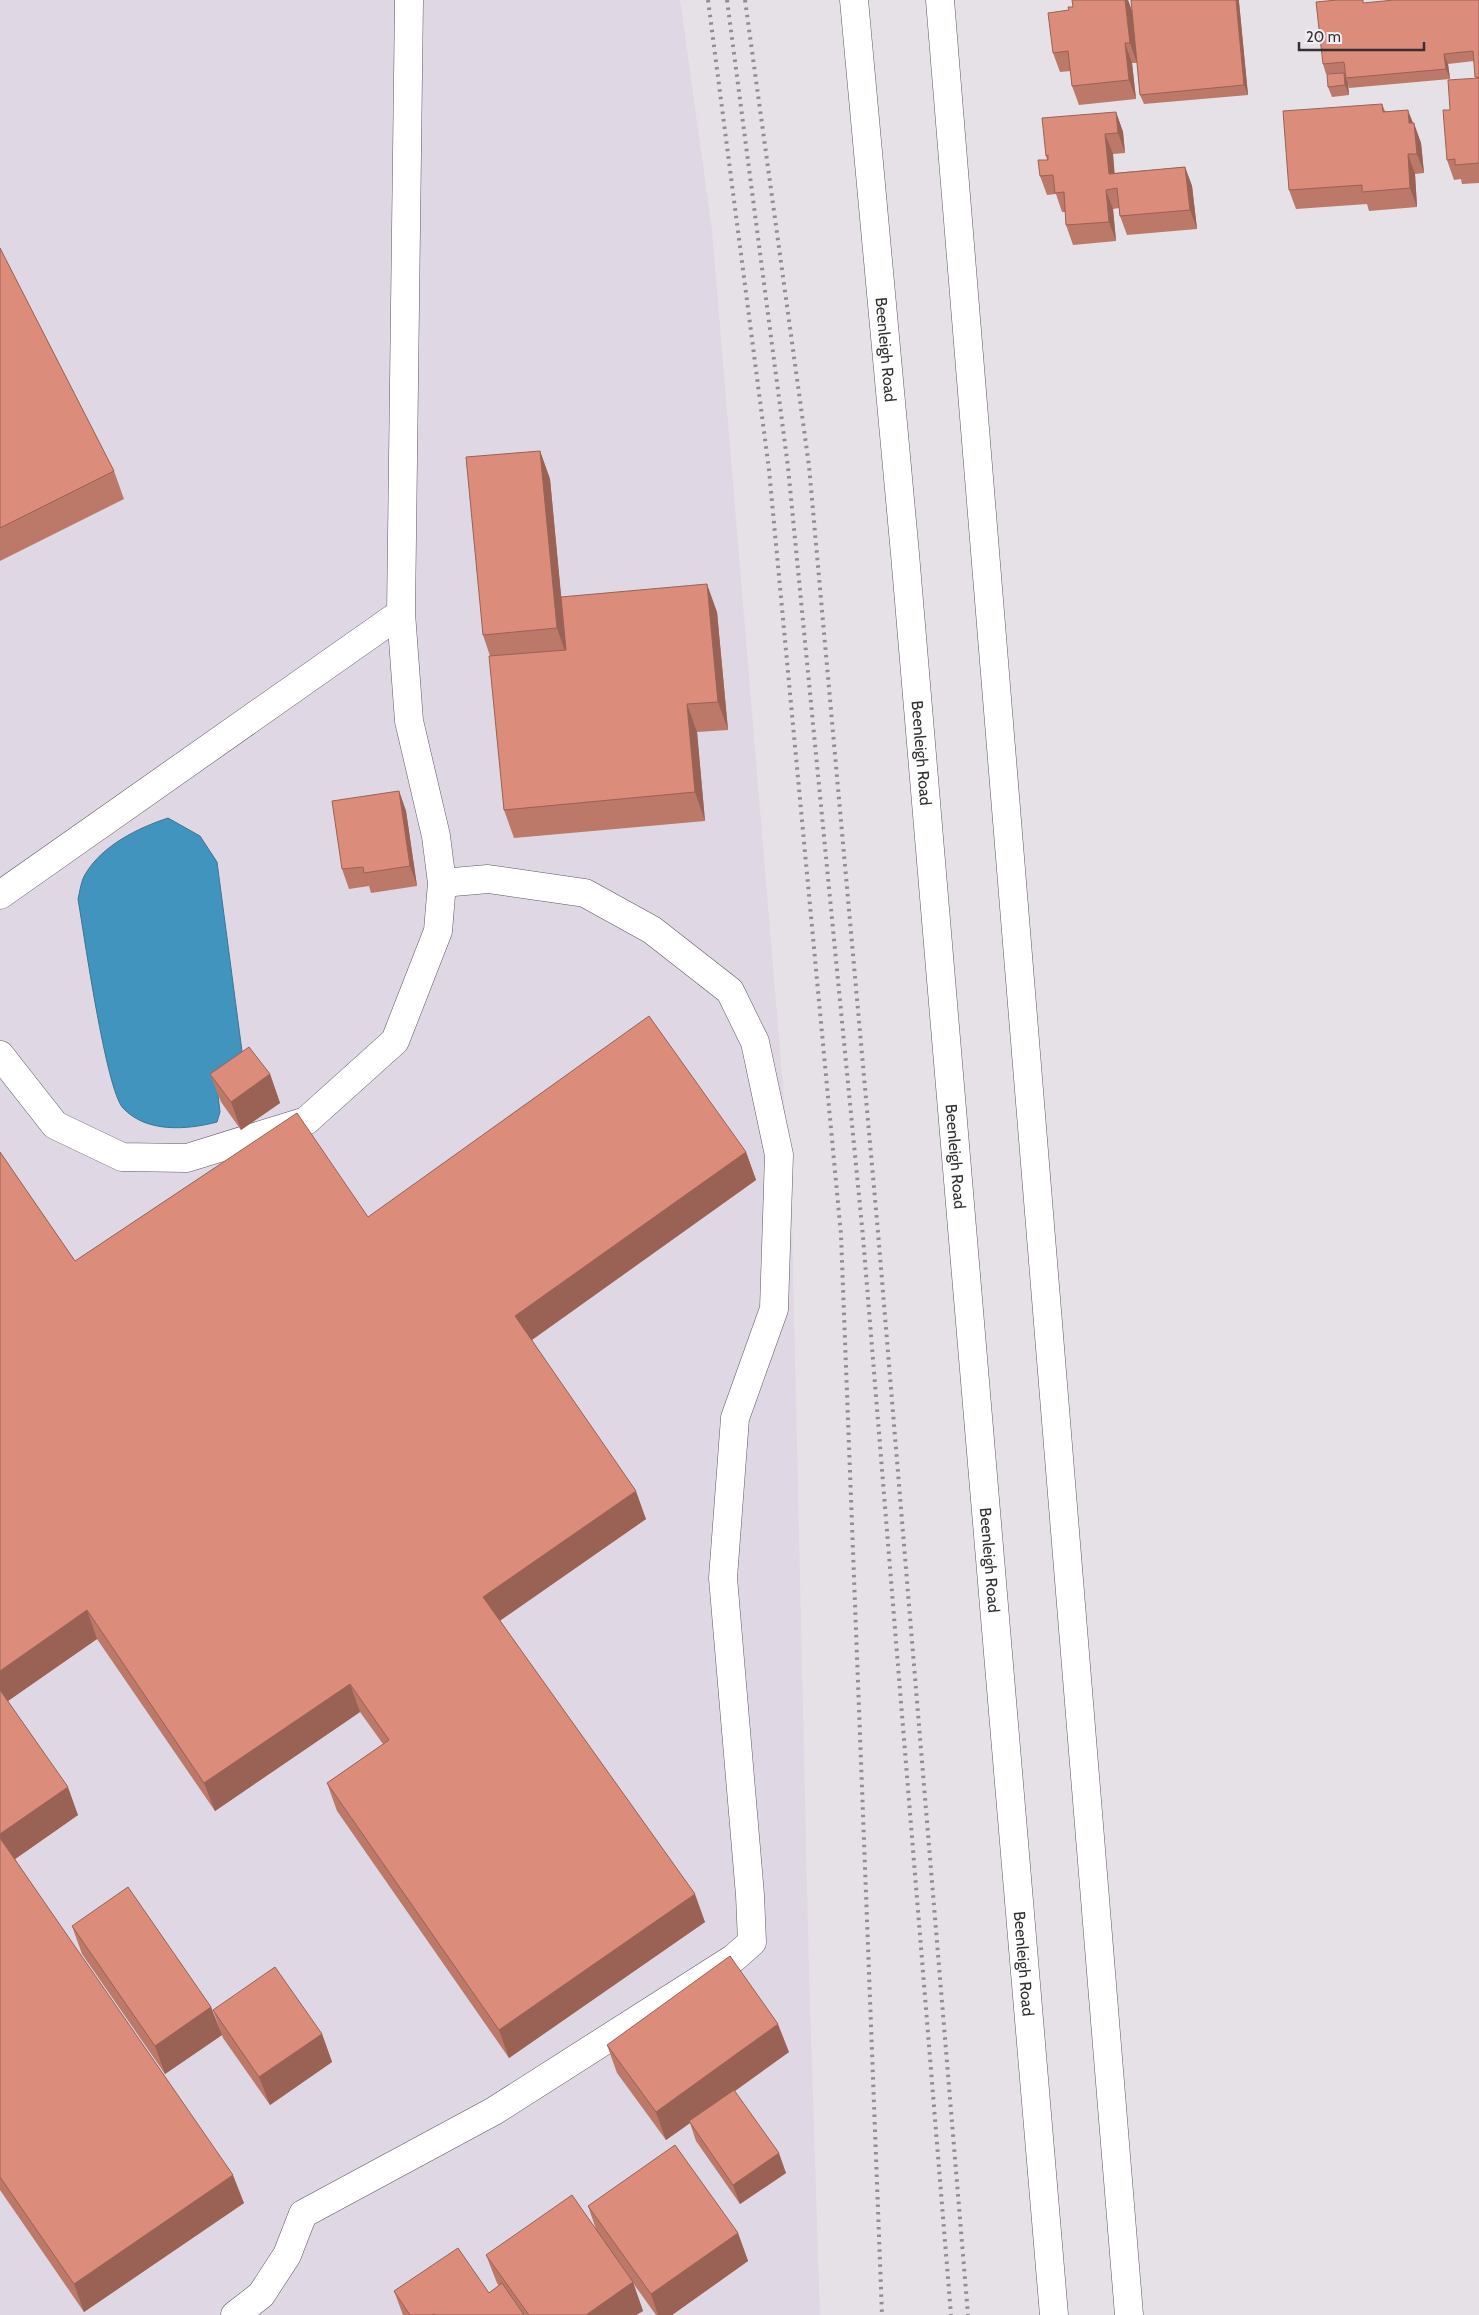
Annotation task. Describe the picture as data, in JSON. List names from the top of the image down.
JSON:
{
  "streets": {
    "main road": ["Beenleigh Road"]
  },
  "scale_bar": "20 m"
}
